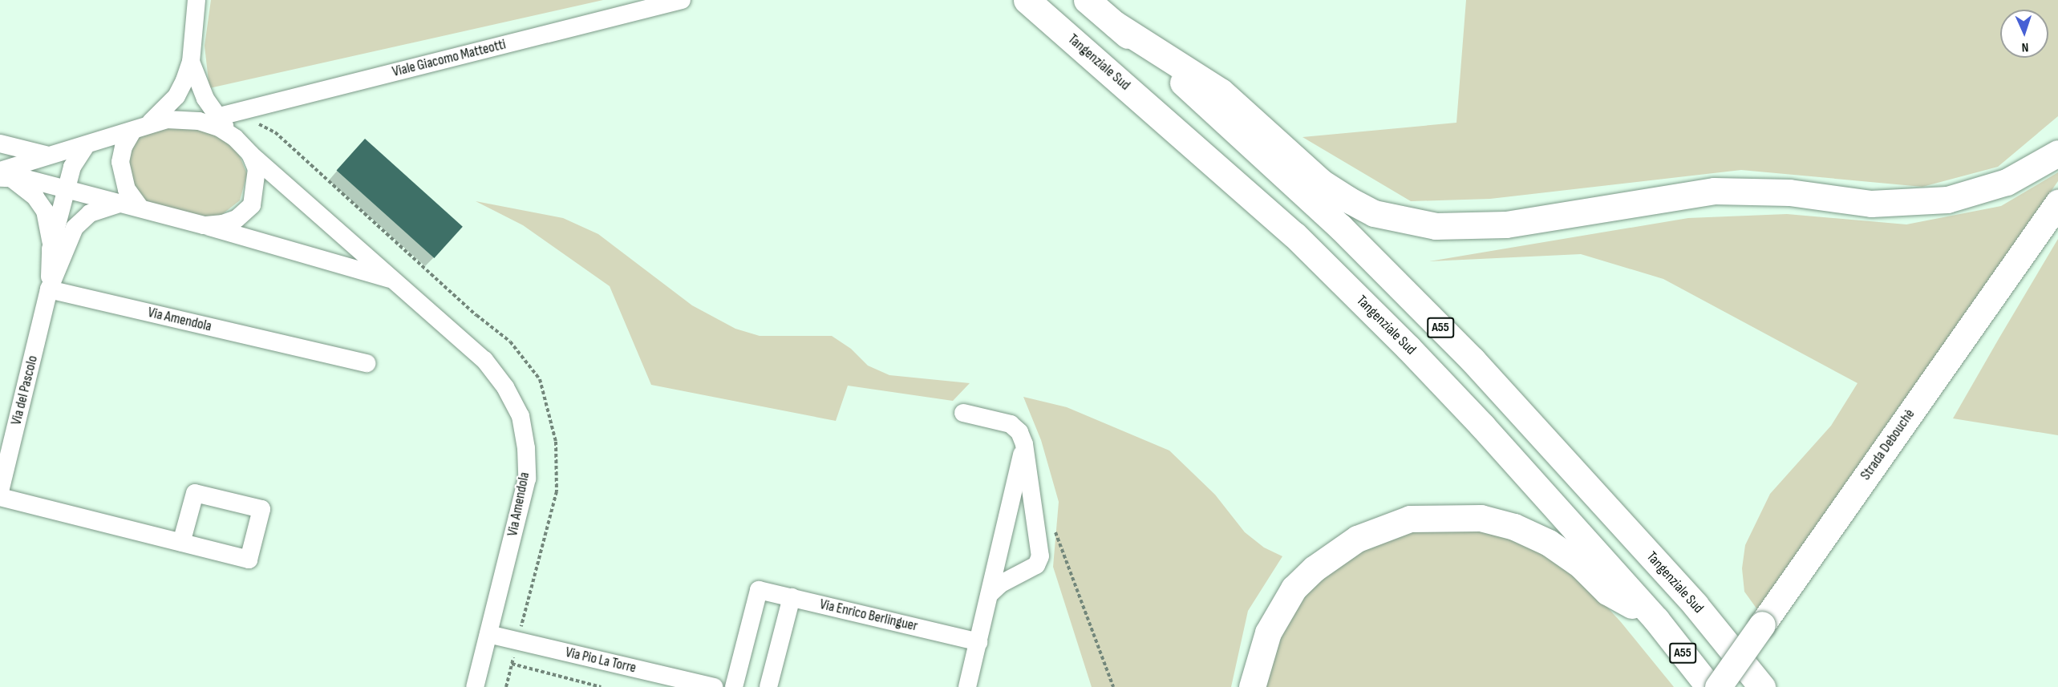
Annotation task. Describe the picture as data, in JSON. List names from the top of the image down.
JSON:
{
  "streets": {
    "main road": ["Tangenziale Sud", "A55", "Strada Debouchè"],
    "street": [
      "Viale Giacomo Matteotti",
      "Via Amendola",
      "Via del Pascolo",
      "Via Enrico Berlinguer",
      "Via Pio La Torre"
    ]
  },
  "crossings": [
    ["Via Amendola", "Via del Pascolo"],
    ["Via Amendola", "Via Pio La Torre"]
  ],
  "north": "bottom"
}
